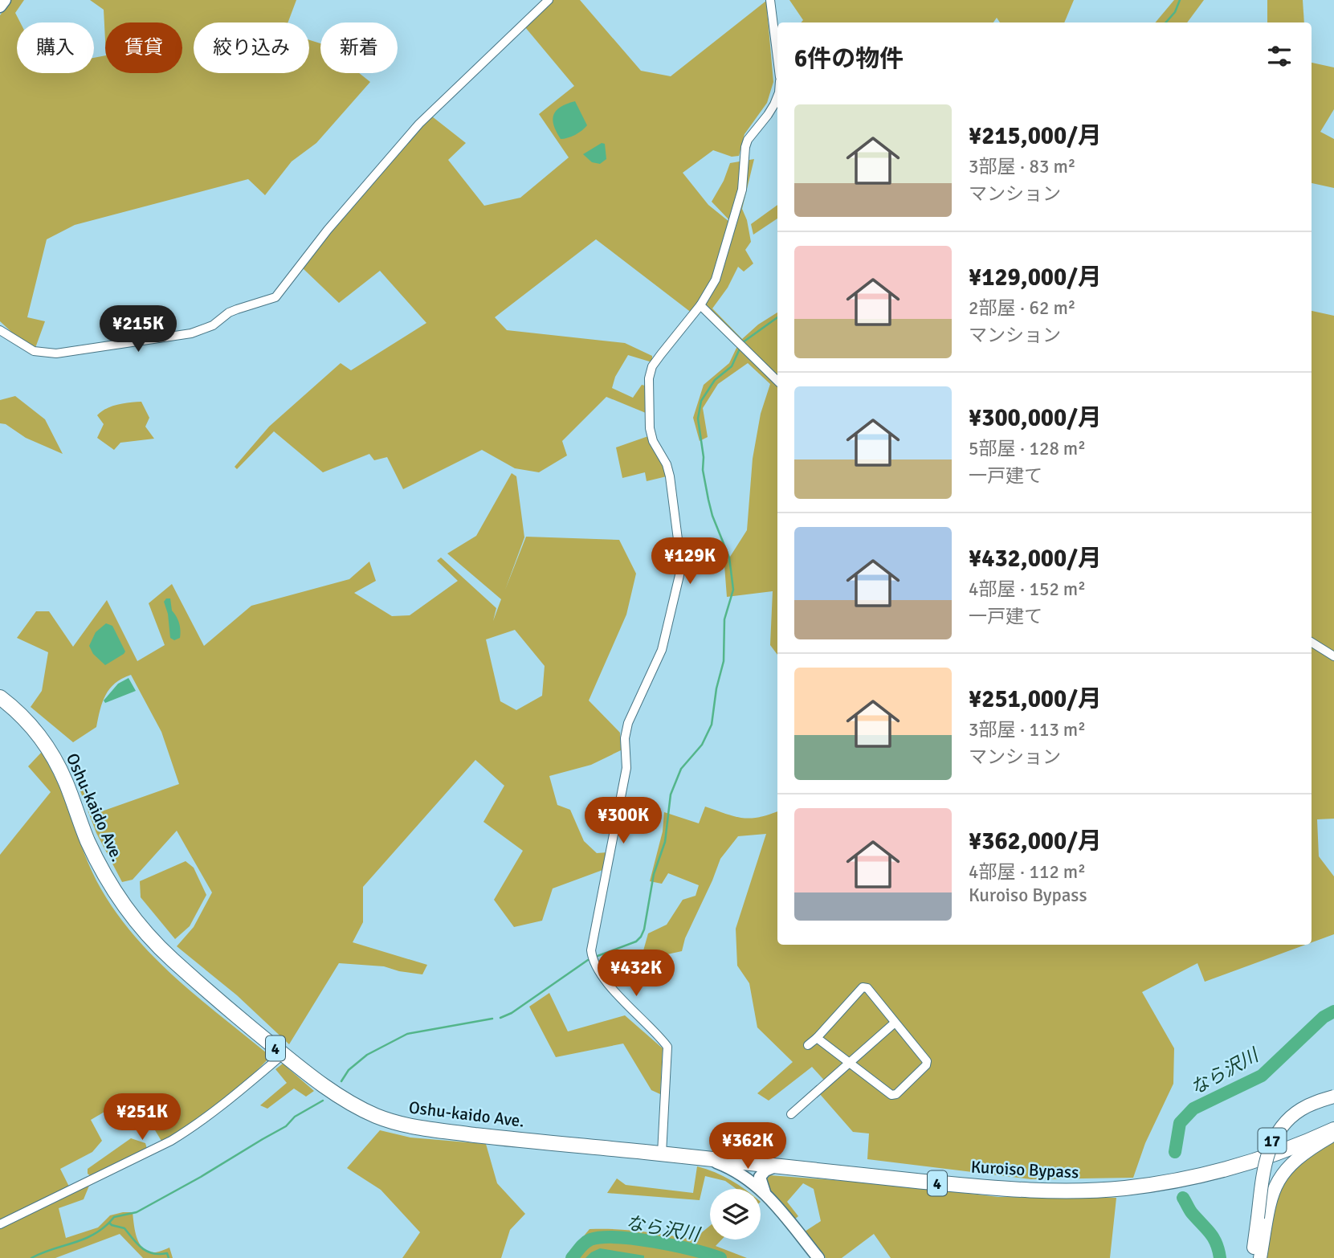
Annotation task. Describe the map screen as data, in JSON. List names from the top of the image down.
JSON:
{
  "streets": {
    "highway": ["Oshu-kaido Ave.", "4", "Kuroiso Bypass"],
    "main road": ["17"]
  },
  "crossings": [
    ["Oshu-kaido Ave.", "Kuroiso Bypass"]
  ],
  "water": ["なら沢川"],
  "page": {
    "chip": [
      "購入",
      "賃貸",
      "絞り込み",
      "新着"
    ],
    "heading": "6件の物件",
    "list": [
      {
        "name": "¥215,000/月",
        "note": "3部屋 · 83 m² · マンション"
      },
      {
        "name": "¥129,000/月",
        "note": "2部屋 · 62 m² · マンション"
      },
      {
        "name": "¥300,000/月",
        "note": "5部屋 · 128 m² · 一戸建て"
      },
      {
        "name": "¥432,000/月",
        "note": "4部屋 · 152 m² · 一戸建て"
      },
      {
        "name": "¥251,000/月",
        "note": "3部屋 · 113 m² · マンション"
      },
      {
        "name": "¥362,000/月",
        "note": "4部屋 · 112 m² · Kuroiso Bypass"
      }
    ],
    "price": [
      "¥215K",
      "¥129K",
      "¥300K",
      "¥432K",
      "¥251K",
      "¥362K"
    ]
  }
}
